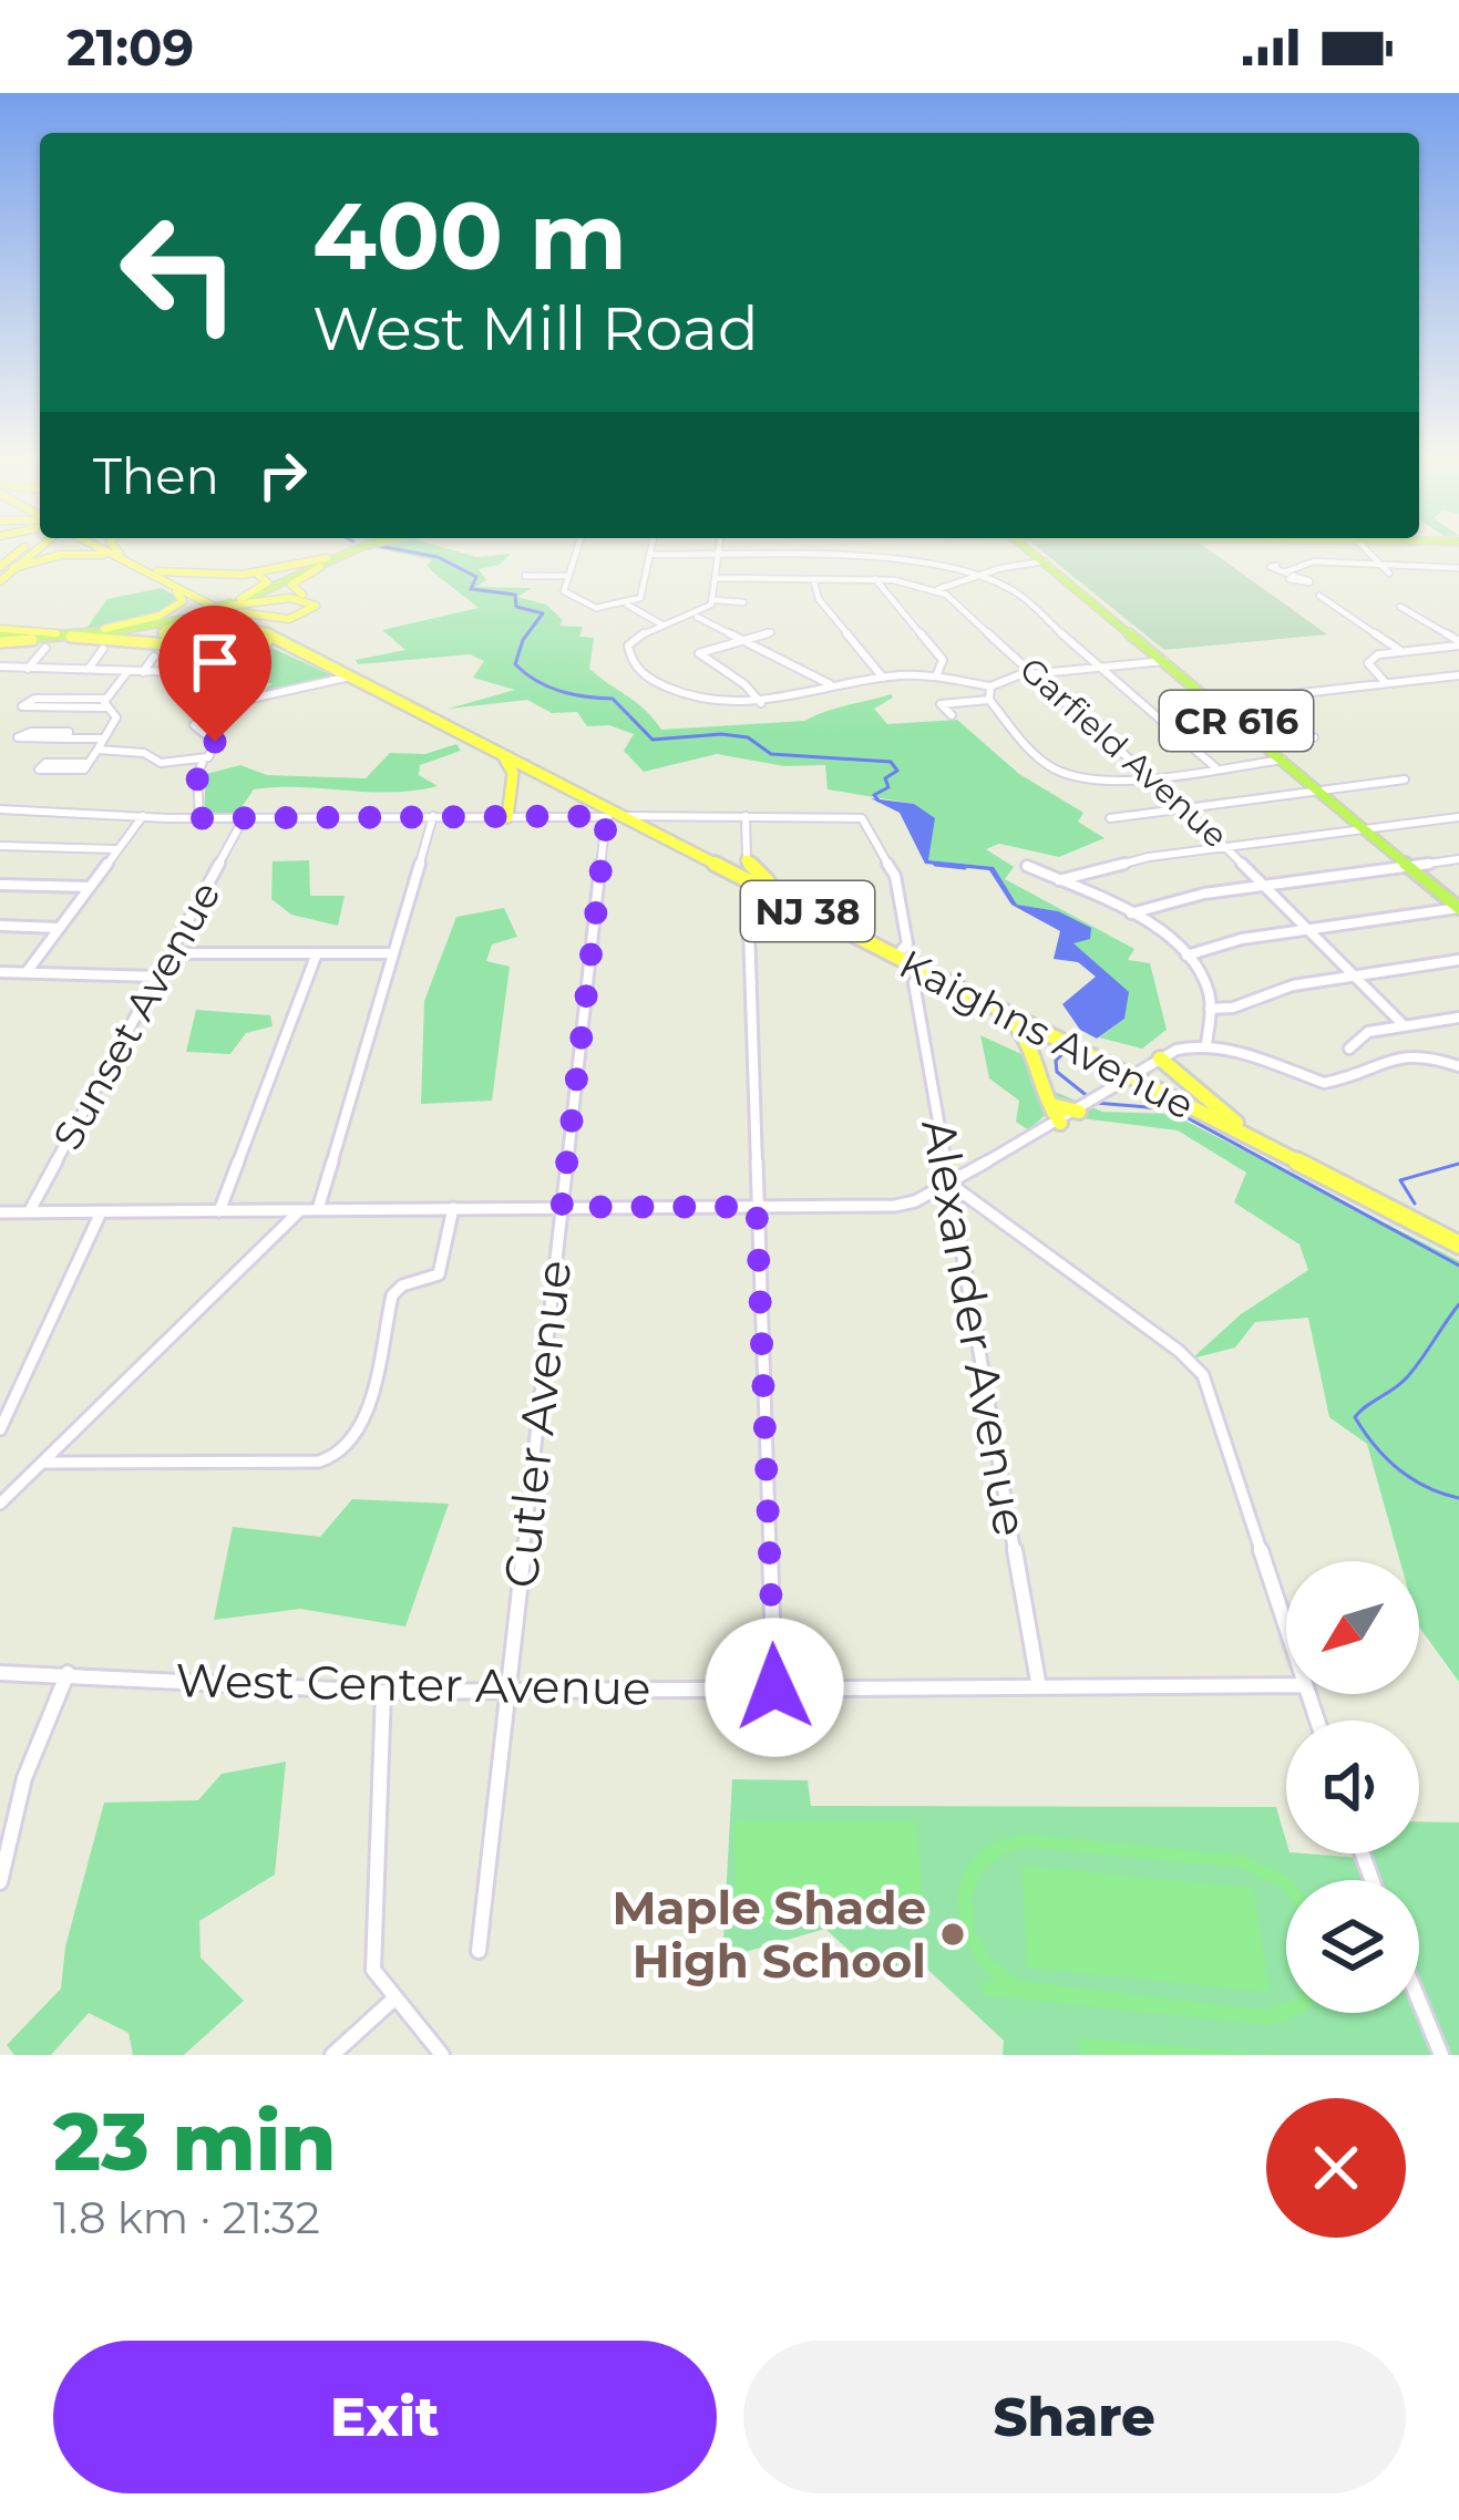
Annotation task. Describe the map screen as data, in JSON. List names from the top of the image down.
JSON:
{
  "streets": {
    "highway": ["NJ 38", "Kaighns Avenue"],
    "main road": ["CR 616"],
    "street": [
      "Garfield Avenue",
      "Sunset Avenue",
      "Alexander Avenue",
      "Cutler Avenue",
      "West Center Avenue"
    ]
  },
  "crossings": [
    ["Kaighns Avenue", "Alexander Avenue"],
    ["Alexander Avenue", "West Center Avenue"],
    ["Cutler Avenue", "West Center Avenue"]
  ],
  "places": ["Maple Shade High School"],
  "north": "bottom left",
  "page": {
    "status": "21:09",
    "turn": ["400 m", "West Mill Road"],
    "then": "Then",
    "heading": ["23 min", "1.8 km · 21:32"],
    "buttons": ["Exit", "Share"]
  }
}
